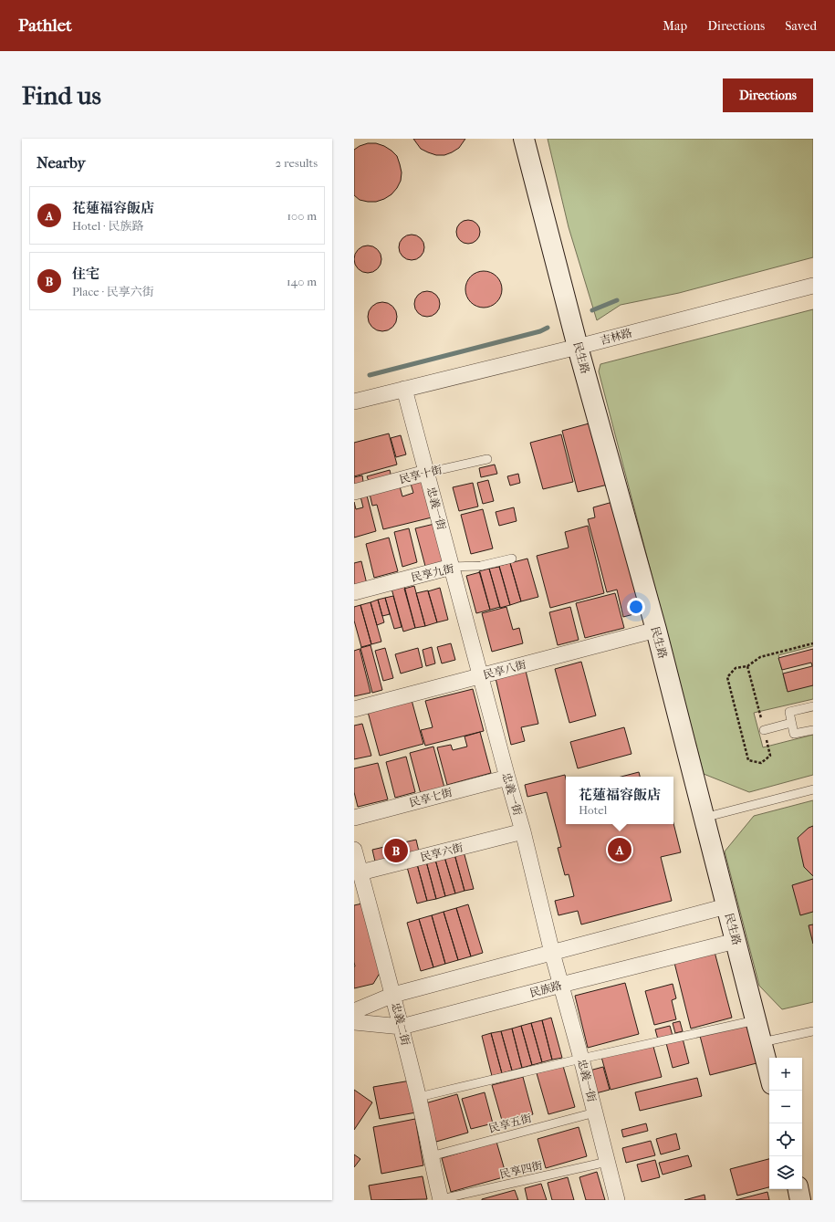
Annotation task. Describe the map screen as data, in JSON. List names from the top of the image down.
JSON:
{
  "streets": {
    "main road": ["民生路"],
    "street": [
      "吉林路",
      "民享十街",
      "忠義一街",
      "民享九街",
      "民享八街",
      "民享七街",
      "民享六街",
      "民族路",
      "忠義二街"
    ],
    "lane": ["民享五街", "民享四街"]
  },
  "crossings": [
    ["吉林路", "民生路"],
    ["吉林路", "忠義一街"],
    ["民生路", "民享八街"],
    ["民生路", "民族路"],
    ["民享十街", "忠義一街"],
    ["忠義一街", "民享九街"],
    ["忠義一街", "民享八街"],
    ["忠義一街", "民享七街"],
    ["忠義一街", "民享六街"],
    ["忠義一街", "民族路"],
    ["忠義一街", "民享五街"],
    ["忠義一街", "民享四街"],
    ["民享六街", "忠義二街"],
    ["民族路", "忠義二街"],
    ["忠義二街", "民享五街"],
    ["忠義二街", "民享四街"]
  ],
  "page": {
    "header": "Pathlet",
    "nav": ["Map", "Directions", "Saved"],
    "buttons": "Directions",
    "title": "Find us",
    "heading": ["Nearby", "2 results"],
    "list": [
      {
        "mark": "A",
        "name": "花蓮福容飯店",
        "note": "Hotel · 民族路",
        "value": "100 m"
      },
      {
        "mark": "B",
        "name": "住宅",
        "note": "Place · 民享六街",
        "value": "140 m"
      }
    ],
    "popup": ["花蓮福容飯店", "Hotel"],
    "pins": ["A", "B"],
    "map_buttons": ["+", "−"]
  }
}
